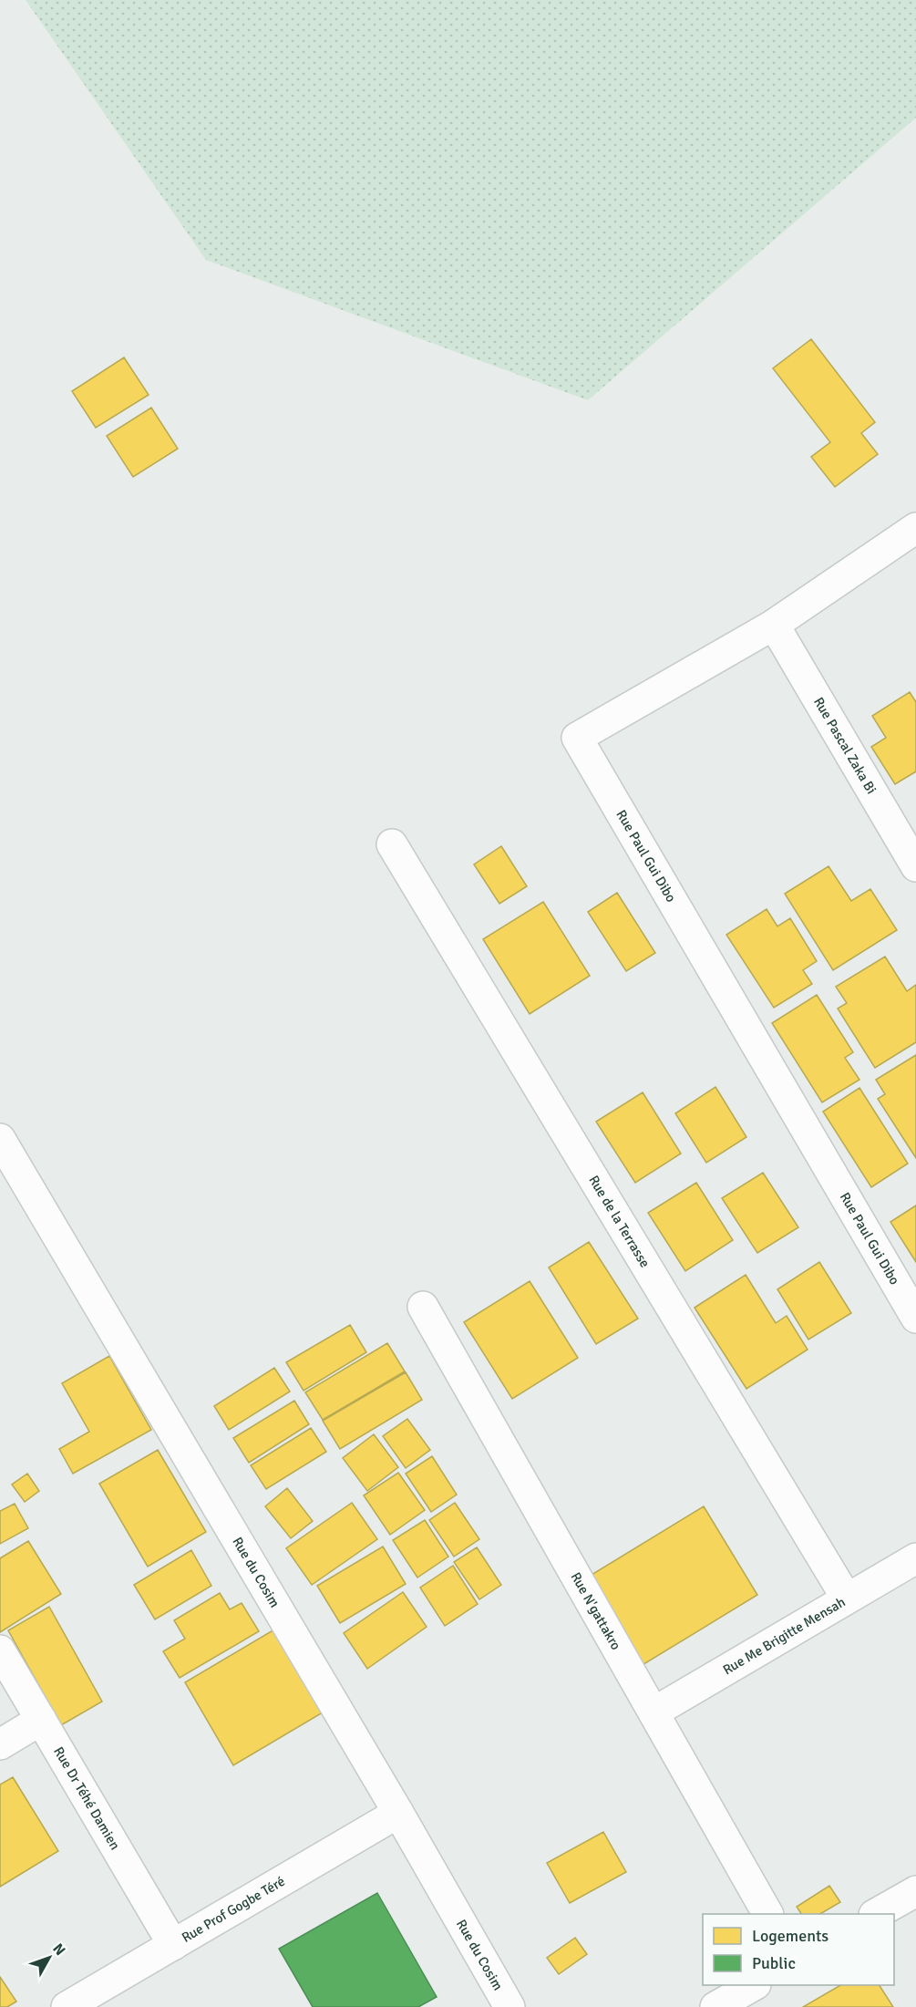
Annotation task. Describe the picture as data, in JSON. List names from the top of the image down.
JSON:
{
  "streets": {
    "street": [
      "Rue Pascal Zaka Bi",
      "Rue Paul Gui Dibo",
      "Rue de la Terrasse",
      "Rue du Cosim",
      "Rue N'gattakro",
      "Rue Me Brigitte Mensah",
      "Rue Dr Téhé Damien",
      "Rue Prof Gogbe Téré"
    ]
  },
  "crossings": [
    ["Rue Pascal Zaka Bi", "Rue Paul Gui Dibo"],
    ["Rue de la Terrasse", "Rue Me Brigitte Mensah"],
    ["Rue du Cosim", "Rue Prof Gogbe Téré"],
    ["Rue N'gattakro", "Rue Me Brigitte Mensah"],
    ["Rue Dr Téhé Damien", "Rue Prof Gogbe Téré"]
  ],
  "legend": ["Logements", "Public"],
  "north": "top right"
}
